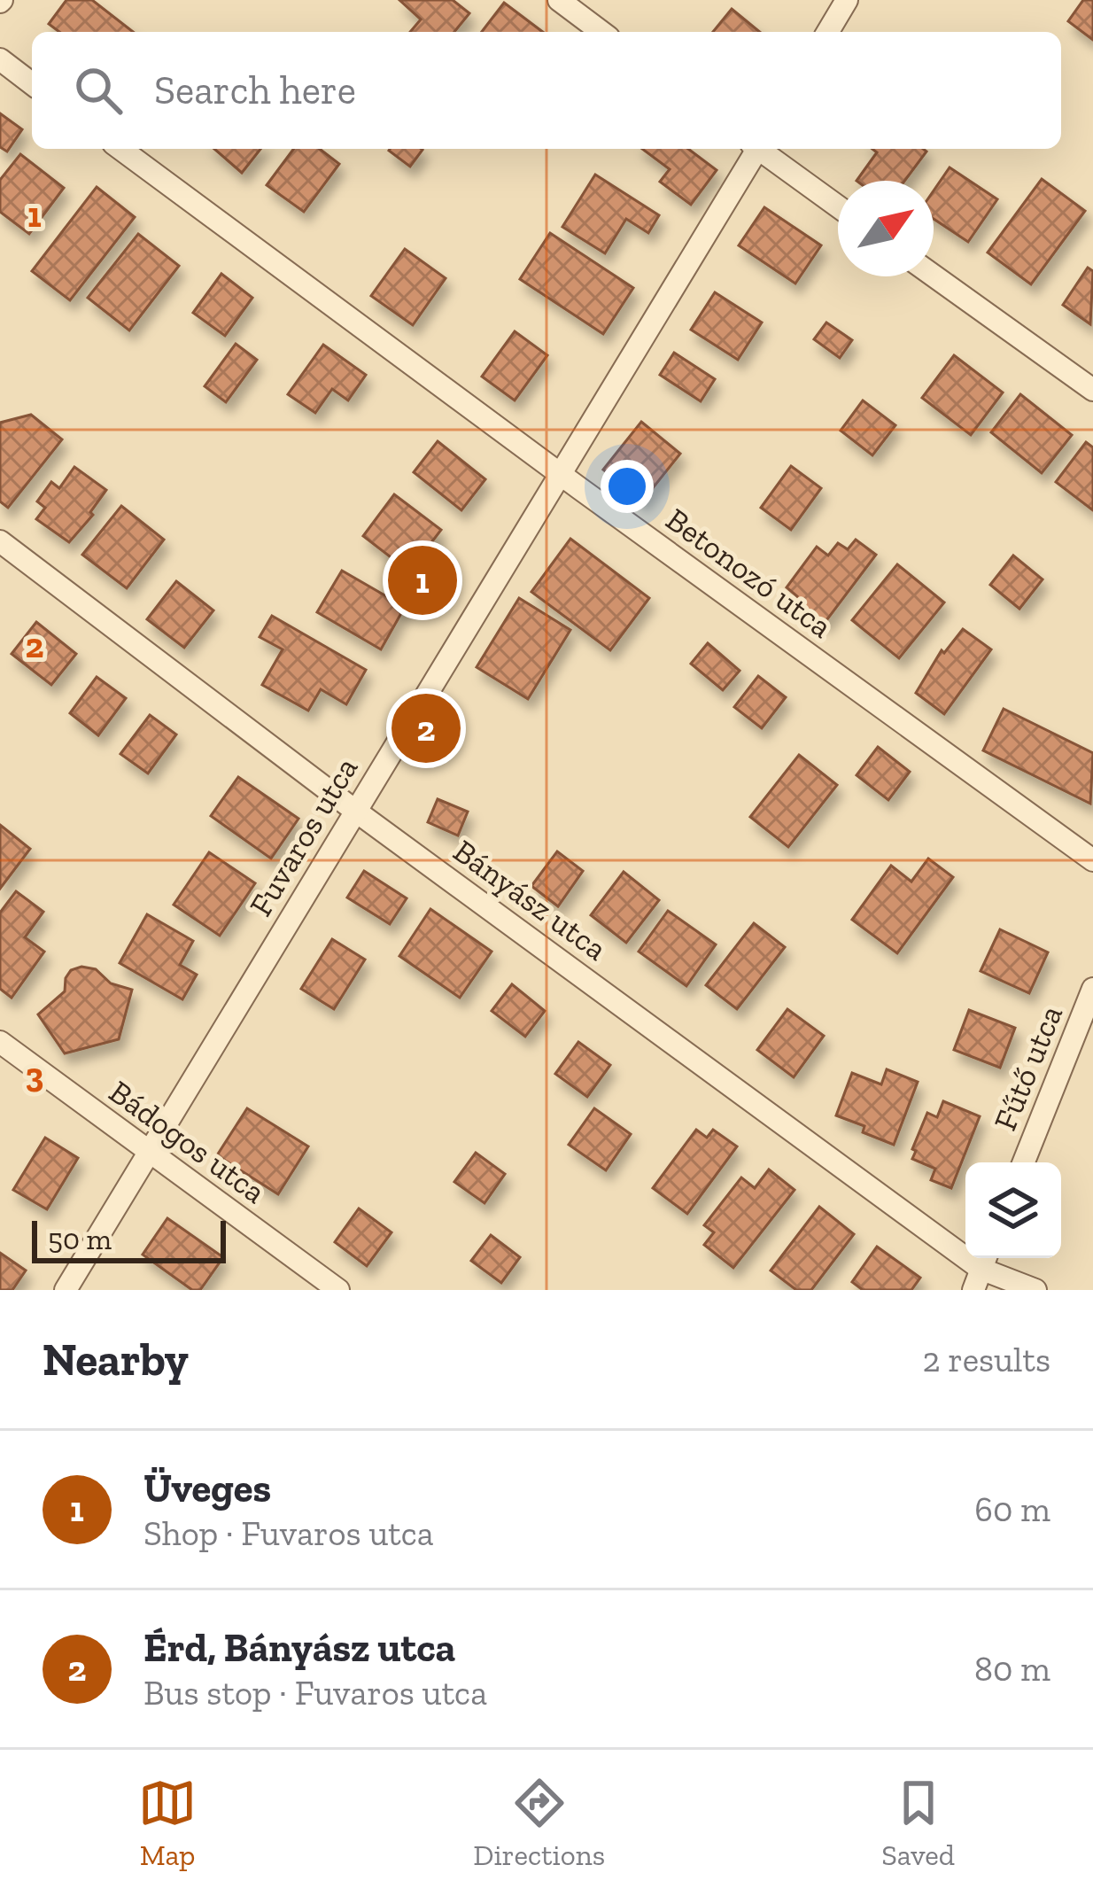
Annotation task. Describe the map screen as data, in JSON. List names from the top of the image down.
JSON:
{
  "streets": {
    "street": [
      "Betonozó utca",
      "Fuvaros utca",
      "Bányász utca",
      "Fűtő utca",
      "Bádogos utca"
    ]
  },
  "crossings": [
    ["Betonozó utca", "Fuvaros utca"],
    ["Fuvaros utca", "Bányász utca"],
    ["Fuvaros utca", "Bádogos utca"]
  ],
  "scale_bar": "50 m",
  "north": "top right",
  "page": {
    "search": "Search here",
    "pins": ["1", "2"],
    "scale": "50 m",
    "heading": ["Nearby", "2 results"],
    "list": [
      {
        "mark": "1",
        "name": "Üveges",
        "note": "Shop · Fuvaros utca",
        "value": "60 m"
      },
      {
        "mark": "2",
        "name": "Érd, Bányász utca",
        "note": "Bus stop · Fuvaros utca",
        "value": "80 m"
      }
    ],
    "nav": ["Map", "Directions", "Saved"]
  },
  "grid": {
    "rows": ["1", "2", "3"]
  }
}
